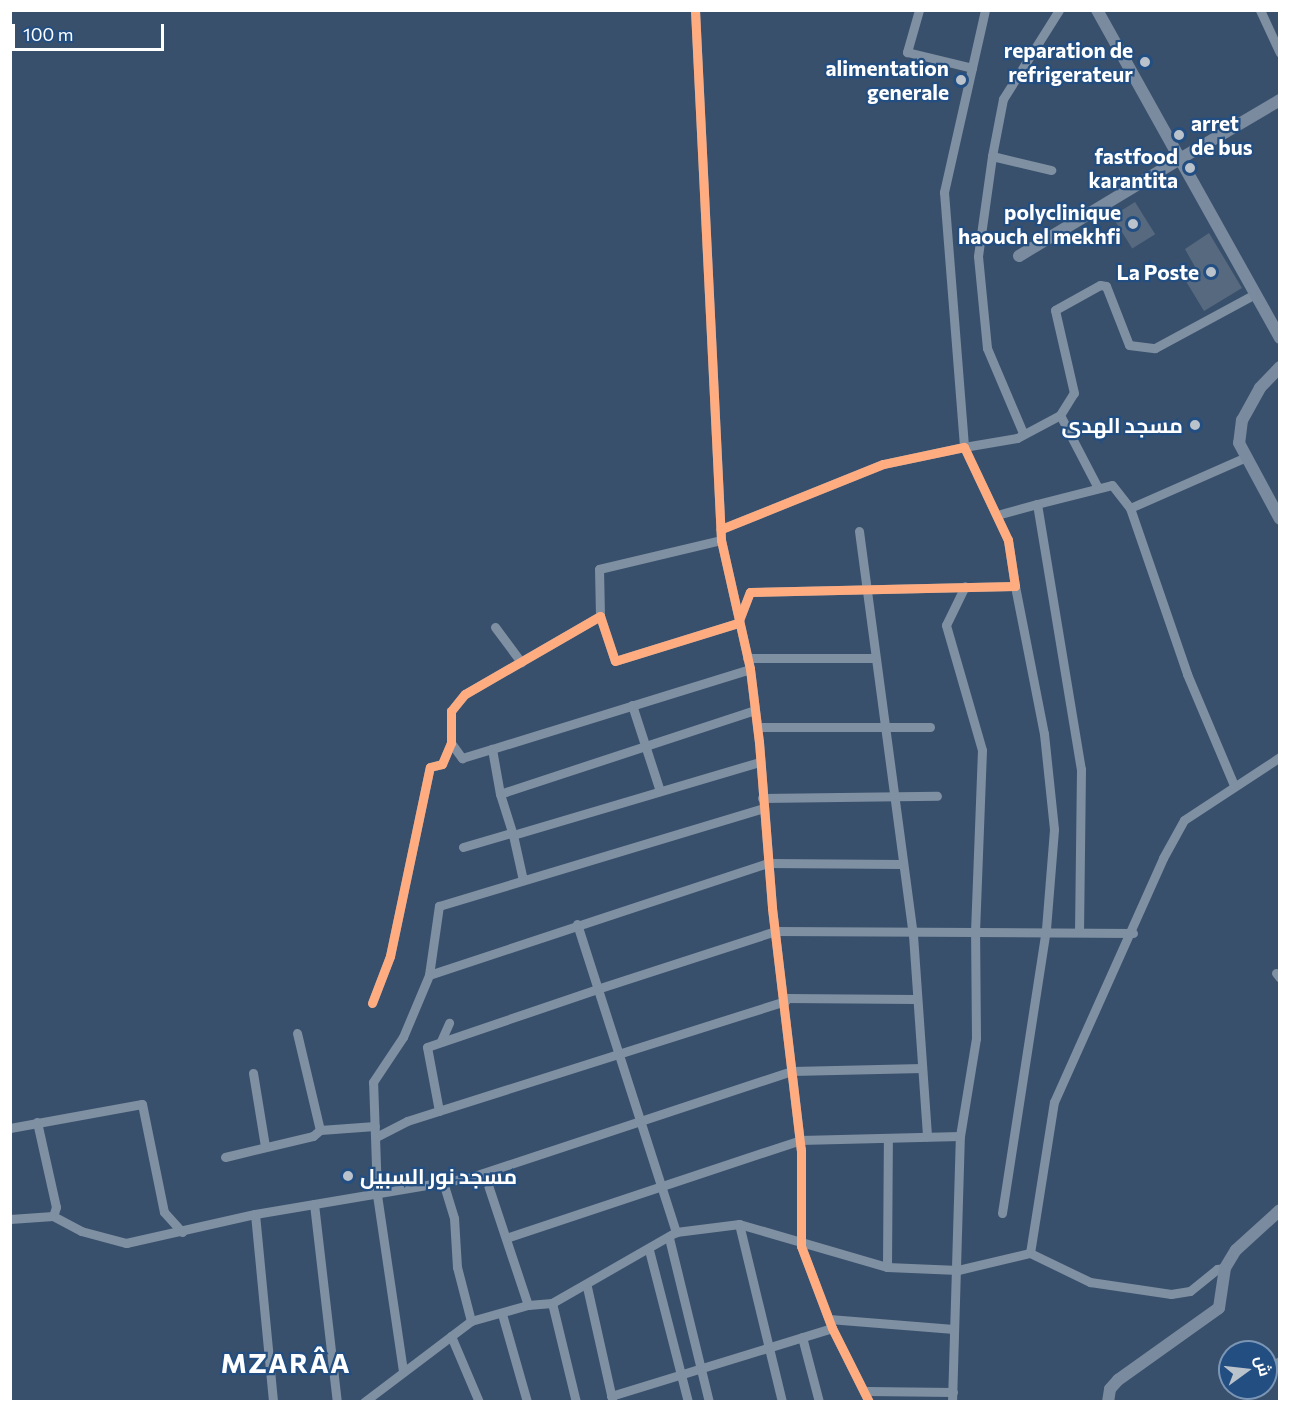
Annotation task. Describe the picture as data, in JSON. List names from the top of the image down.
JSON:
{
  "districts": ["MZARÂA"],
  "places": [
    "reparation de refrigerateur",
    "alimentation generale",
    "arret de bus",
    "fastfood karantita",
    "polyclinique haouch el mekhfi",
    "La Poste",
    "مسجد الهدى",
    "مسجد نور السبيل"
  ],
  "scale_bar": "100 m",
  "north": "right"
}
